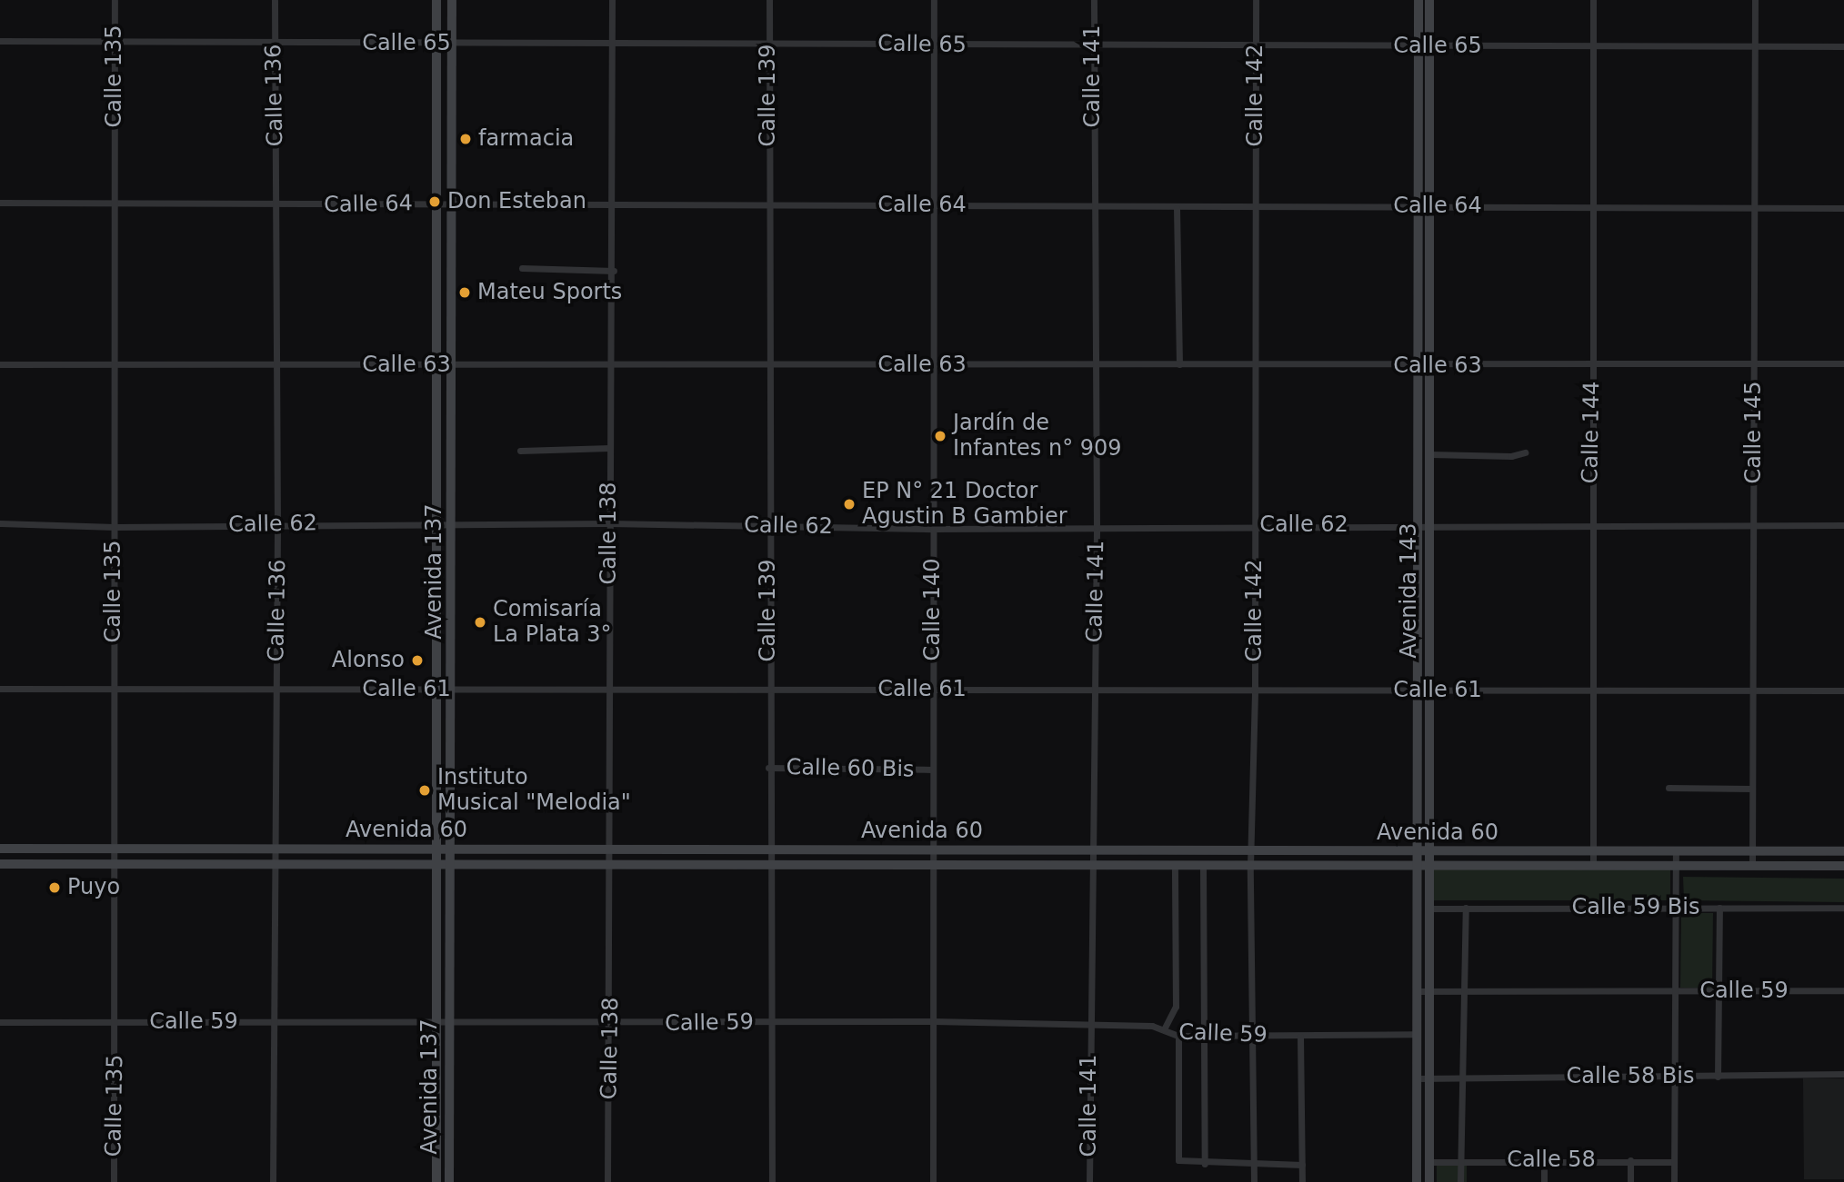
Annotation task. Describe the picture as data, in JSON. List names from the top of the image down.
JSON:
{
  "streets": {
    "main road": ["Avenida 137", "Avenida 143", "Avenida 60"],
    "street": [
      "Calle 65",
      "Calle 135",
      "Calle 141",
      "Calle 136",
      "Calle 139",
      "Calle 142",
      "Calle 64",
      "Calle 63",
      "Calle 144",
      "Calle 145",
      "Calle 62",
      "Calle 138",
      "Calle 140",
      "Calle 61",
      "Calle 60 Bis",
      "Calle 59 Bis",
      "Calle 59",
      "Calle 58 Bis",
      "Calle 58"
    ]
  },
  "crossings": [
    ["Calle 65", "Calle 135"],
    ["Calle 65", "Calle 141"],
    ["Calle 65", "Calle 136"],
    ["Calle 65", "Calle 139"],
    ["Calle 65", "Calle 142"],
    ["Calle 65", "Calle 144"],
    ["Calle 65", "Calle 145"],
    ["Calle 65", "Calle 138"],
    ["Calle 65", "Avenida 137"],
    ["Calle 65", "Avenida 143"],
    ["Calle 65", "Calle 140"],
    ["Calle 135", "Calle 64"],
    ["Calle 135", "Calle 63"],
    ["Calle 135", "Calle 62"],
    ["Calle 135", "Calle 61"],
    ["Calle 135", "Avenida 60"],
    ["Calle 135", "Calle 59"],
    ["Calle 141", "Calle 64"],
    ["Calle 141", "Calle 63"],
    ["Calle 141", "Calle 62"],
    ["Calle 141", "Calle 61"],
    ["Calle 141", "Avenida 60"],
    ["Calle 141", "Calle 59"],
    ["Calle 136", "Calle 64"],
    ["Calle 136", "Calle 63"],
    ["Calle 136", "Calle 62"],
    ["Calle 136", "Calle 61"],
    ["Calle 136", "Avenida 60"],
    ["Calle 136", "Calle 59"],
    ["Calle 139", "Calle 64"],
    ["Calle 139", "Calle 63"],
    ["Calle 139", "Calle 62"],
    ["Calle 139", "Calle 61"],
    ["Calle 139", "Calle 60 Bis"],
    ["Calle 139", "Avenida 60"],
    ["Calle 139", "Calle 59"],
    ["Calle 142", "Calle 64"],
    ["Calle 142", "Calle 63"],
    ["Calle 142", "Calle 62"],
    ["Calle 142", "Calle 61"],
    ["Calle 142", "Avenida 60"],
    ["Calle 142", "Calle 59"],
    ["Calle 64", "Calle 144"],
    ["Calle 64", "Calle 145"],
    ["Calle 64", "Calle 138"],
    ["Calle 64", "Avenida 137"],
    ["Calle 64", "Avenida 143"],
    ["Calle 64", "Calle 140"],
    ["Calle 63", "Calle 144"],
    ["Calle 63", "Calle 145"],
    ["Calle 63", "Calle 138"],
    ["Calle 63", "Avenida 137"],
    ["Calle 63", "Avenida 143"],
    ["Calle 63", "Calle 140"],
    ["Calle 144", "Calle 62"],
    ["Calle 144", "Calle 61"],
    ["Calle 144", "Avenida 60"],
    ["Calle 145", "Calle 62"],
    ["Calle 145", "Calle 61"],
    ["Calle 145", "Avenida 60"],
    ["Calle 62", "Calle 138"],
    ["Calle 62", "Avenida 137"],
    ["Calle 62", "Avenida 143"],
    ["Calle 62", "Calle 140"],
    ["Calle 138", "Calle 61"],
    ["Calle 138", "Avenida 60"],
    ["Calle 138", "Calle 59"],
    ["Avenida 137", "Calle 61"],
    ["Avenida 137", "Avenida 60"],
    ["Avenida 137", "Calle 59"],
    ["Avenida 143", "Calle 61"],
    ["Avenida 143", "Avenida 60"],
    ["Avenida 143", "Calle 59 Bis"],
    ["Avenida 143", "Calle 59"],
    ["Avenida 143", "Calle 58 Bis"],
    ["Avenida 143", "Calle 58"],
    ["Calle 140", "Calle 61"],
    ["Calle 140", "Calle 60 Bis"],
    ["Calle 140", "Avenida 60"],
    ["Calle 140", "Calle 59"]
  ],
  "places": [
    "farmacia",
    "Don Esteban",
    "Mateu Sports",
    "Jardín de Infantes n° 909",
    "EP N° 21 Doctor Agustin B Gambier",
    "Comisaría La Plata 3°",
    "Alonso",
    "Instituto Musical \"Melodia\"",
    "Puyo"
  ]
}
